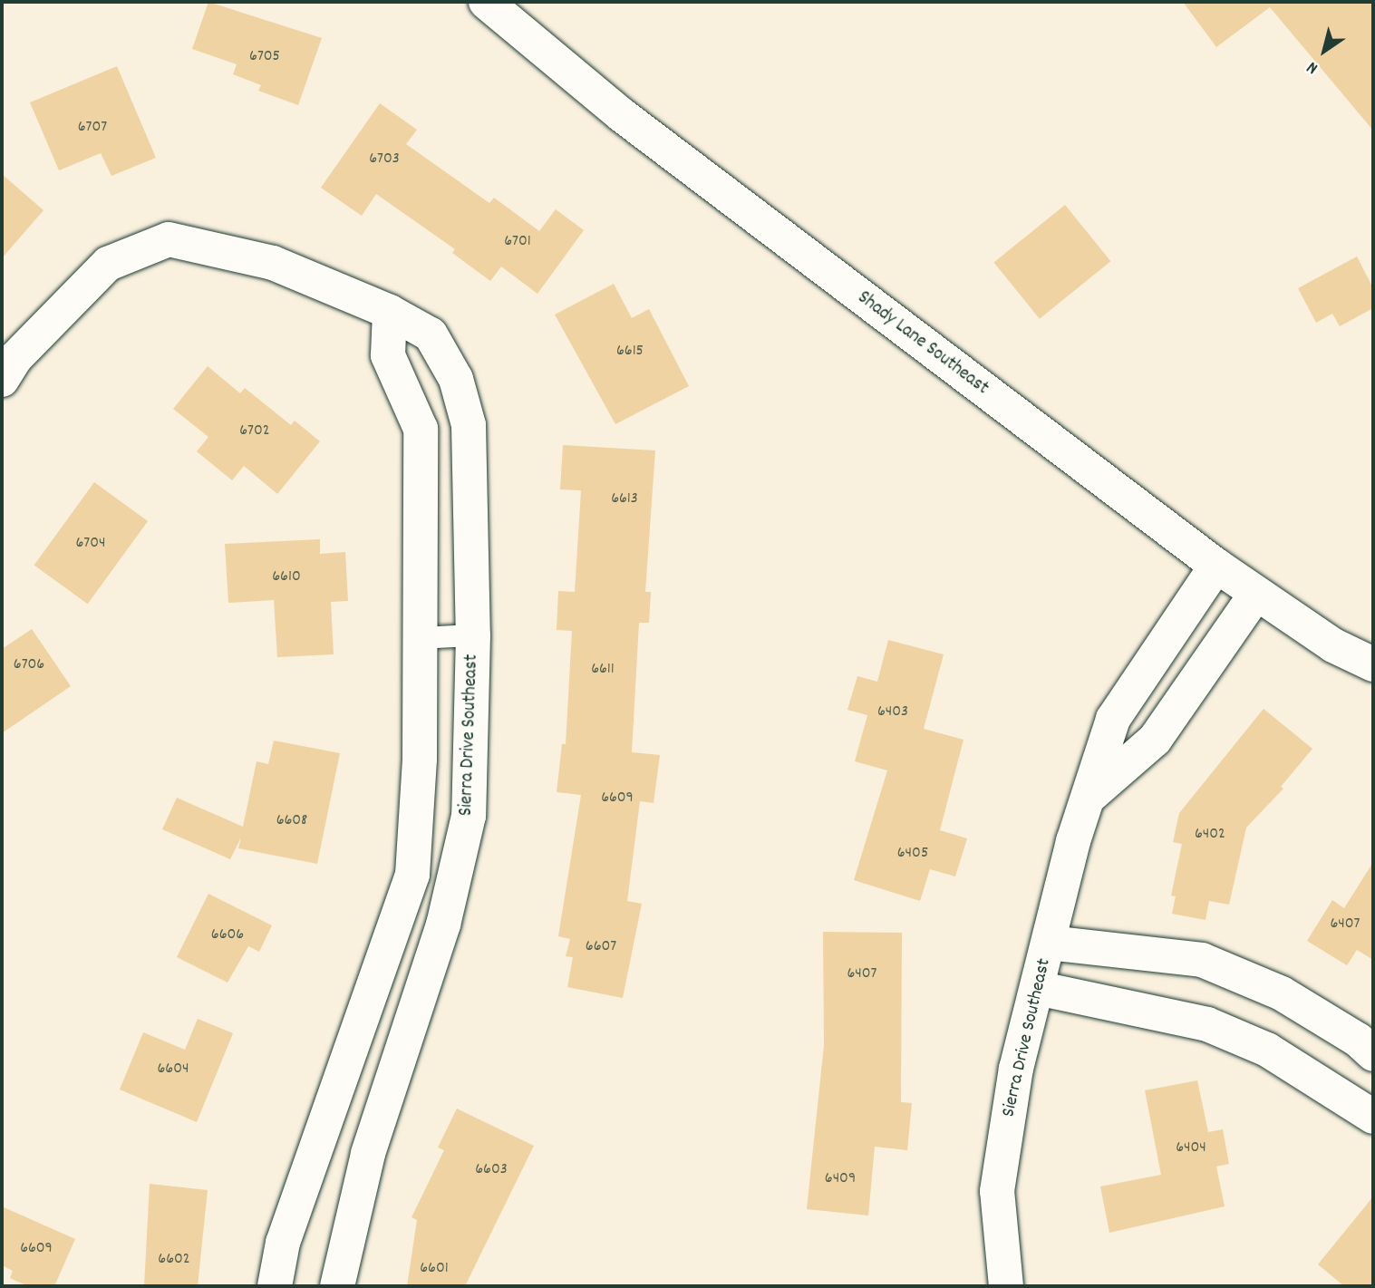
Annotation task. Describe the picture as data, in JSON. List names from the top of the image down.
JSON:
{
  "streets": {
    "street": ["Shady Lane Southeast", "Sierra Drive Southeast"]
  },
  "crossings": [
    ["Shady Lane Southeast", "Sierra Drive Southeast"]
  ],
  "house_numbers": [
    "6705",
    "6707",
    "6703",
    "6701",
    "6615",
    "6702",
    "6613",
    "6704",
    "6610",
    "6706",
    "6611",
    "6403",
    "6609",
    "6608",
    "6402",
    "6405",
    "6407",
    "6606",
    "6607",
    "6407",
    "6604",
    "6404",
    "6603",
    "6409",
    "6609",
    "6602",
    "6601"
  ],
  "north": "bottom left"
}
